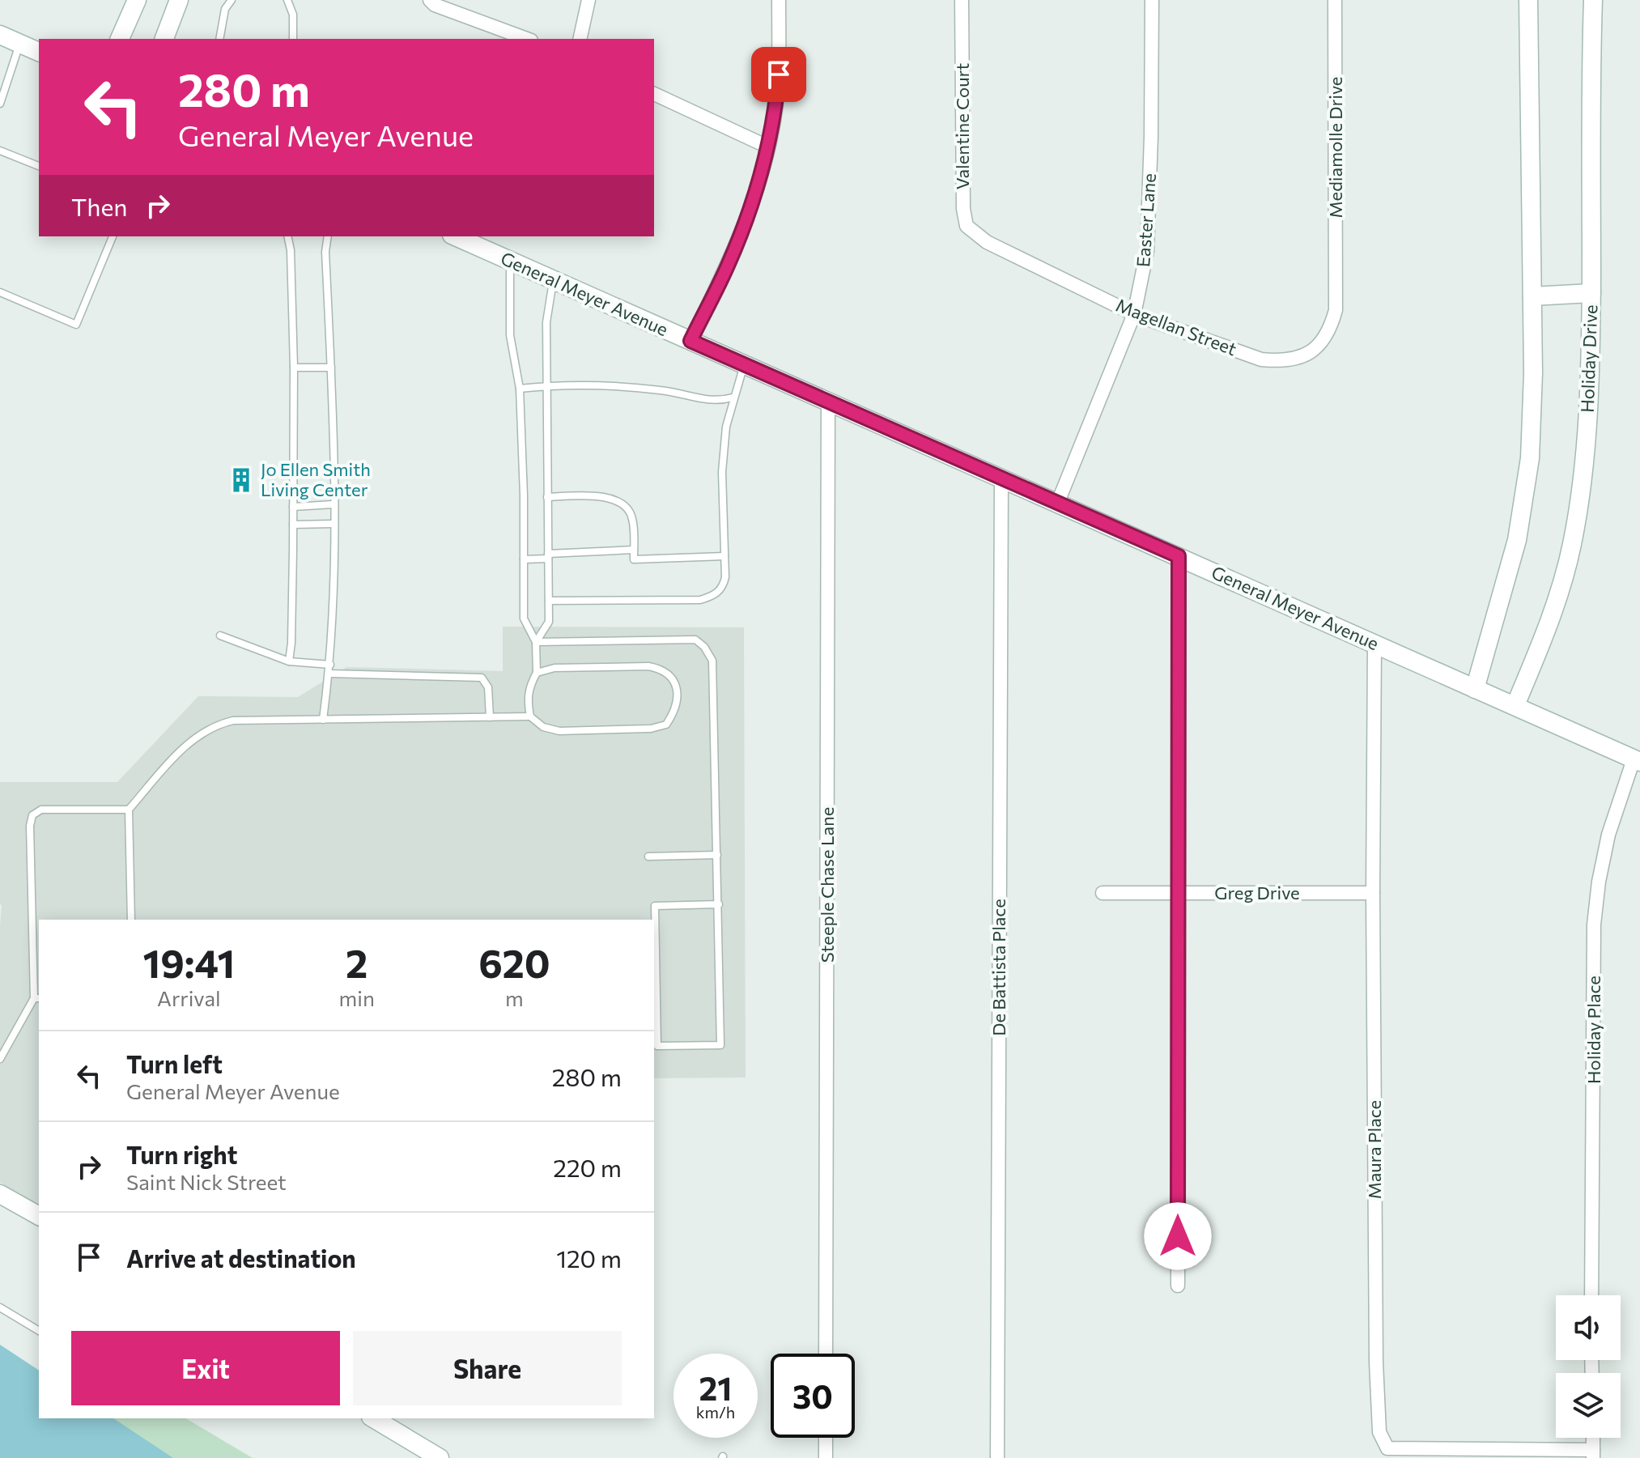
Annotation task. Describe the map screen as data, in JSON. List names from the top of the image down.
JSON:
{
  "streets": {
    "street": [
      "Valentine Court",
      "Mediamolle Drive",
      "Easter Lane",
      "General Meyer Avenue",
      "Magellan Street",
      "Holiday Drive",
      "Steeple Chase Lane",
      "Greg Drive",
      "De Battista Place",
      "Holiday Place",
      "Maura Place"
    ]
  },
  "crossings": [
    ["Valentine Court", "Magellan Street"],
    ["Mediamolle Drive", "Magellan Street"],
    ["Easter Lane", "General Meyer Avenue"],
    ["Easter Lane", "Magellan Street"],
    ["General Meyer Avenue", "Holiday Drive"],
    ["General Meyer Avenue", "Steeple Chase Lane"],
    ["General Meyer Avenue", "De Battista Place"],
    ["General Meyer Avenue", "Holiday Place"],
    ["General Meyer Avenue", "Maura Place"],
    ["Greg Drive", "Maura Place"]
  ],
  "places": {
    "building": ["Jo Ellen Smith Living Center"]
  },
  "page": {
    "turn": ["280 m", "General Meyer Avenue"],
    "then": "Then",
    "eta": [
      "19:41",
      "Arrival",
      "2",
      "min",
      "620",
      "m"
    ],
    "list": [
      {
        "name": "Turn left",
        "note": "General Meyer Avenue",
        "value": "280 m"
      },
      {
        "name": "Turn right",
        "note": "Saint Nick Street",
        "value": "220 m"
      },
      {
        "name": "Arrive at destination",
        "value": "120 m"
      }
    ],
    "buttons": ["Exit", "Share"],
    "speed": "21 km/h",
    "limit": "30"
  }
}
